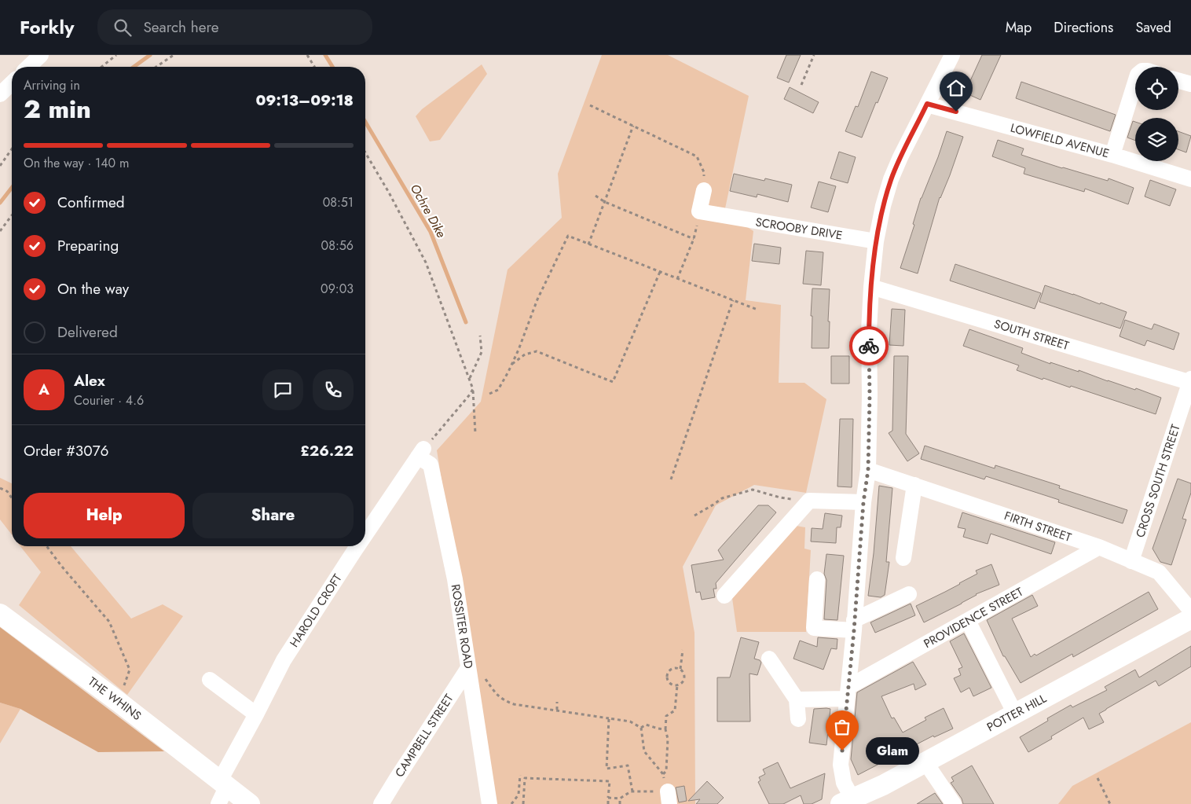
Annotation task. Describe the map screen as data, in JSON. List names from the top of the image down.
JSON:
{
  "streets": {
    "main road": ["THE WHINS", "POTTER HILL"],
    "street": [
      "LOWFIELD AVENUE",
      "SCROOBY DRIVE",
      "SOUTH STREET",
      "CROSS SOUTH STREET",
      "FIRTH STREET",
      "HAROLD CROFT",
      "PROVIDENCE STREET",
      "ROSSITER ROAD",
      "CAMPBELL STREET"
    ]
  },
  "crossings": [
    ["SOUTH STREET", "CROSS SOUTH STREET"],
    ["CROSS SOUTH STREET", "FIRTH STREET"],
    ["FIRTH STREET", "PROVIDENCE STREET"],
    ["HAROLD CROFT", "ROSSITER ROAD"],
    ["HAROLD CROFT", "THE WHINS"],
    ["ROSSITER ROAD", "CAMPBELL STREET"]
  ],
  "water": ["Ochre Dike"],
  "places": ["Glam"],
  "page": {
    "header": "Forkly",
    "search": "Search here",
    "nav": ["Map", "Directions", "Saved"],
    "heading": ["2 min", "Arriving in", "09:13–09:18"],
    "panel": [
      "Alex",
      "Courier · 4.6",
      "Order #3076",
      "£26.22"
    ],
    "bar": "On the way · 140 m",
    "list": [
      ["Confirmed", "08:51"],
      ["Preparing", "08:56"],
      ["On the way", "09:03"],
      "Delivered"
    ],
    "round": "A",
    "buttons": ["Help", "Share"],
    "bubble": "Glam"
  }
}
